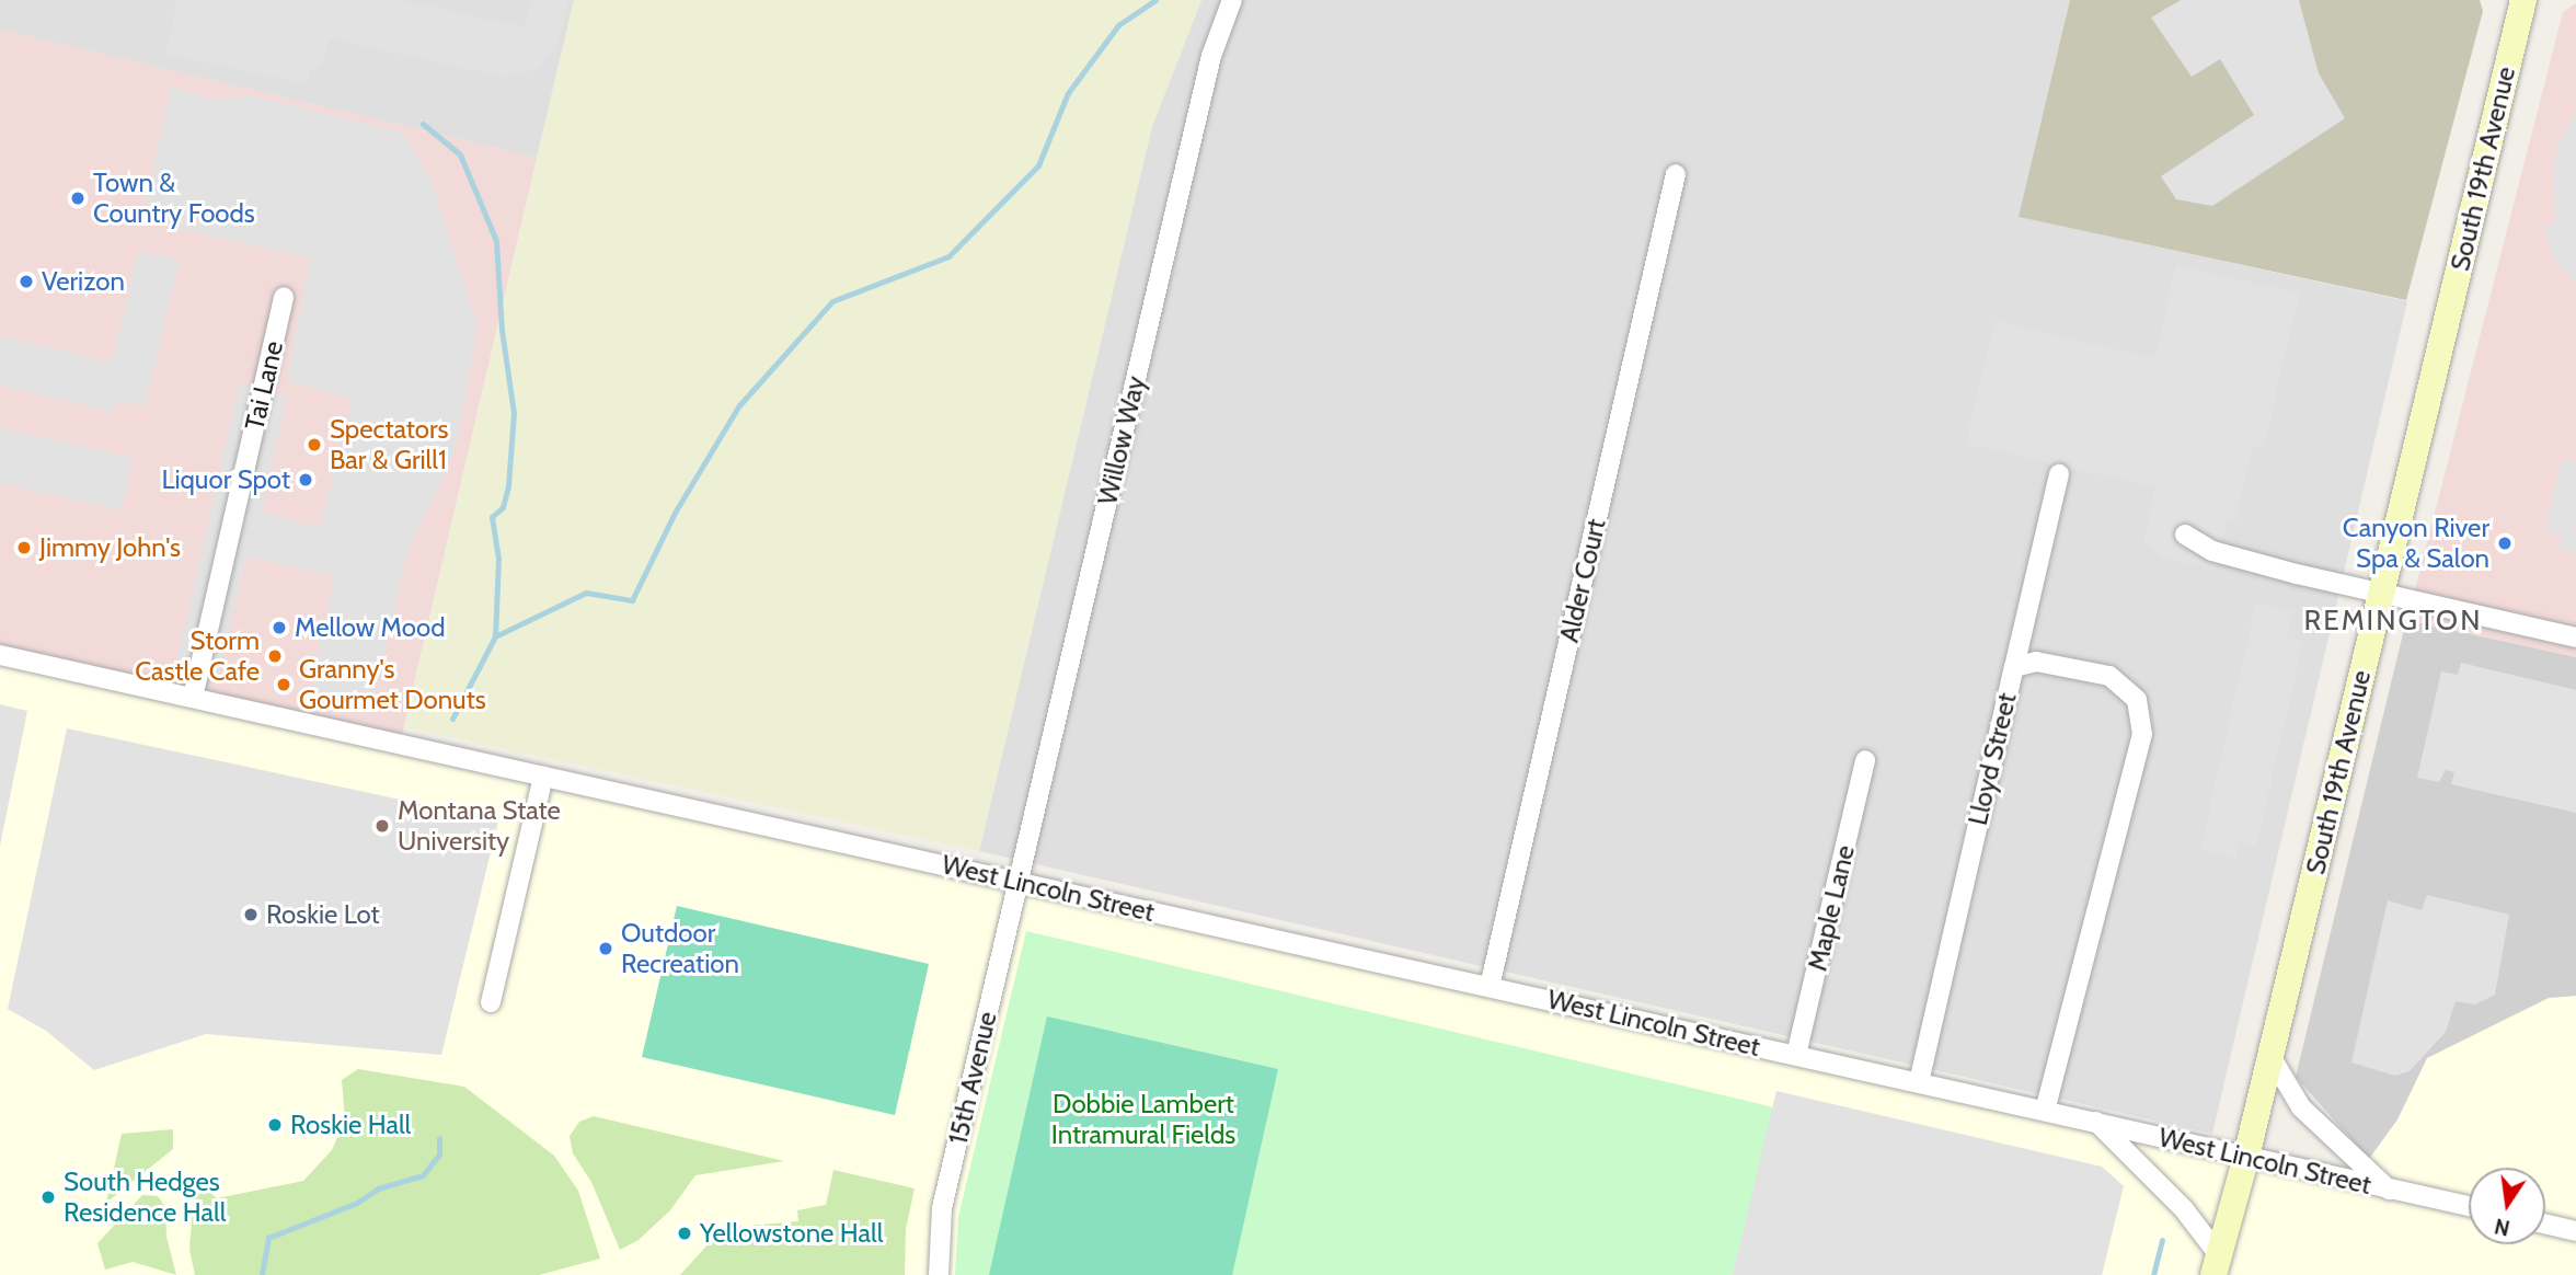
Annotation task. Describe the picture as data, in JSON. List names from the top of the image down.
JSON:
{
  "streets": {
    "main road": ["South 19th Avenue"],
    "street": [
      "Tai Lane",
      "Willow Way",
      "Alder Court",
      "Lloyd Street",
      "West Lincoln Street",
      "Maple Lane",
      "15th Avenue"
    ]
  },
  "crossings": [
    ["South 19th Avenue", "West Lincoln Street"],
    ["Tai Lane", "West Lincoln Street"],
    ["Willow Way", "West Lincoln Street"],
    ["Willow Way", "15th Avenue"],
    ["Alder Court", "West Lincoln Street"],
    ["Lloyd Street", "West Lincoln Street"],
    ["West Lincoln Street", "Maple Lane"],
    ["West Lincoln Street", "15th Avenue"]
  ],
  "districts": ["REMINGTON"],
  "parks": ["Dobbie Lambert Intramural Fields"],
  "places": [
    "Town & Country Foods",
    "Verizon",
    "Spectators Bar & Grill1",
    "Liquor Spot",
    "Canyon River Spa & Salon",
    "Jimmy John's",
    "Mellow Mood",
    "Storm Castle Cafe",
    "Granny's Gourmet Donuts",
    "Montana State University",
    "Roskie Lot",
    "Outdoor Recreation",
    "Roskie Hall",
    "South Hedges Residence Hall",
    "Yellowstone Hall"
  ],
  "north": "bottom"
}
